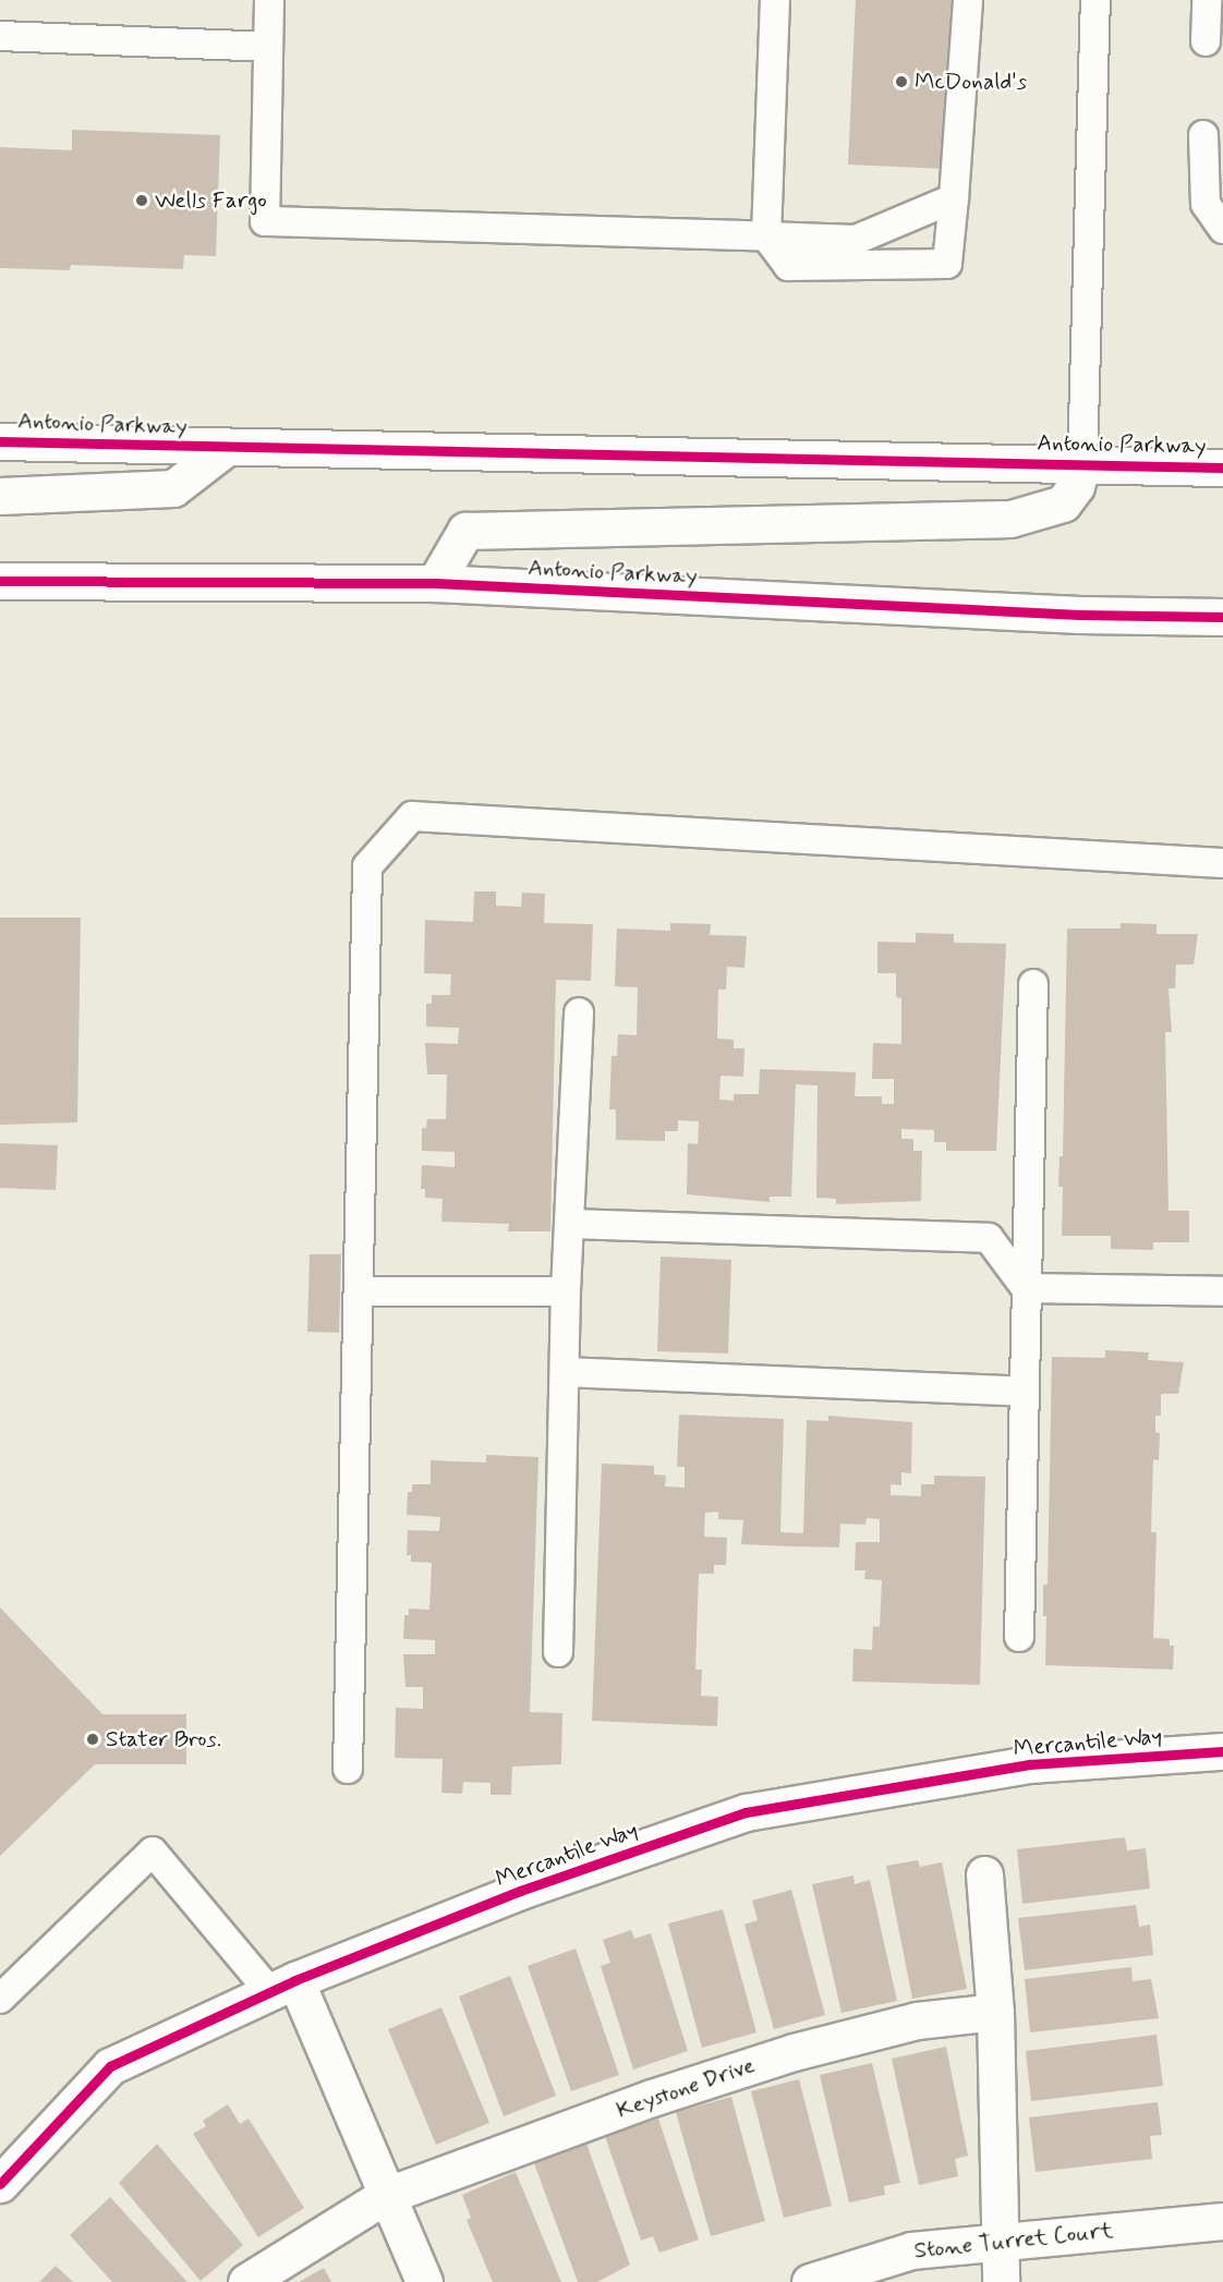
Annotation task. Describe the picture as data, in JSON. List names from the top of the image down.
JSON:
{
  "streets": {
    "main road": [
      "Antonio Parkway",
      "Mercantile Way",
      "Keystone Drive",
      "Stone Turret Court"
    ]
  },
  "places": ["McDonald's", "Wells Fargo", "Stater Bros."]
}
